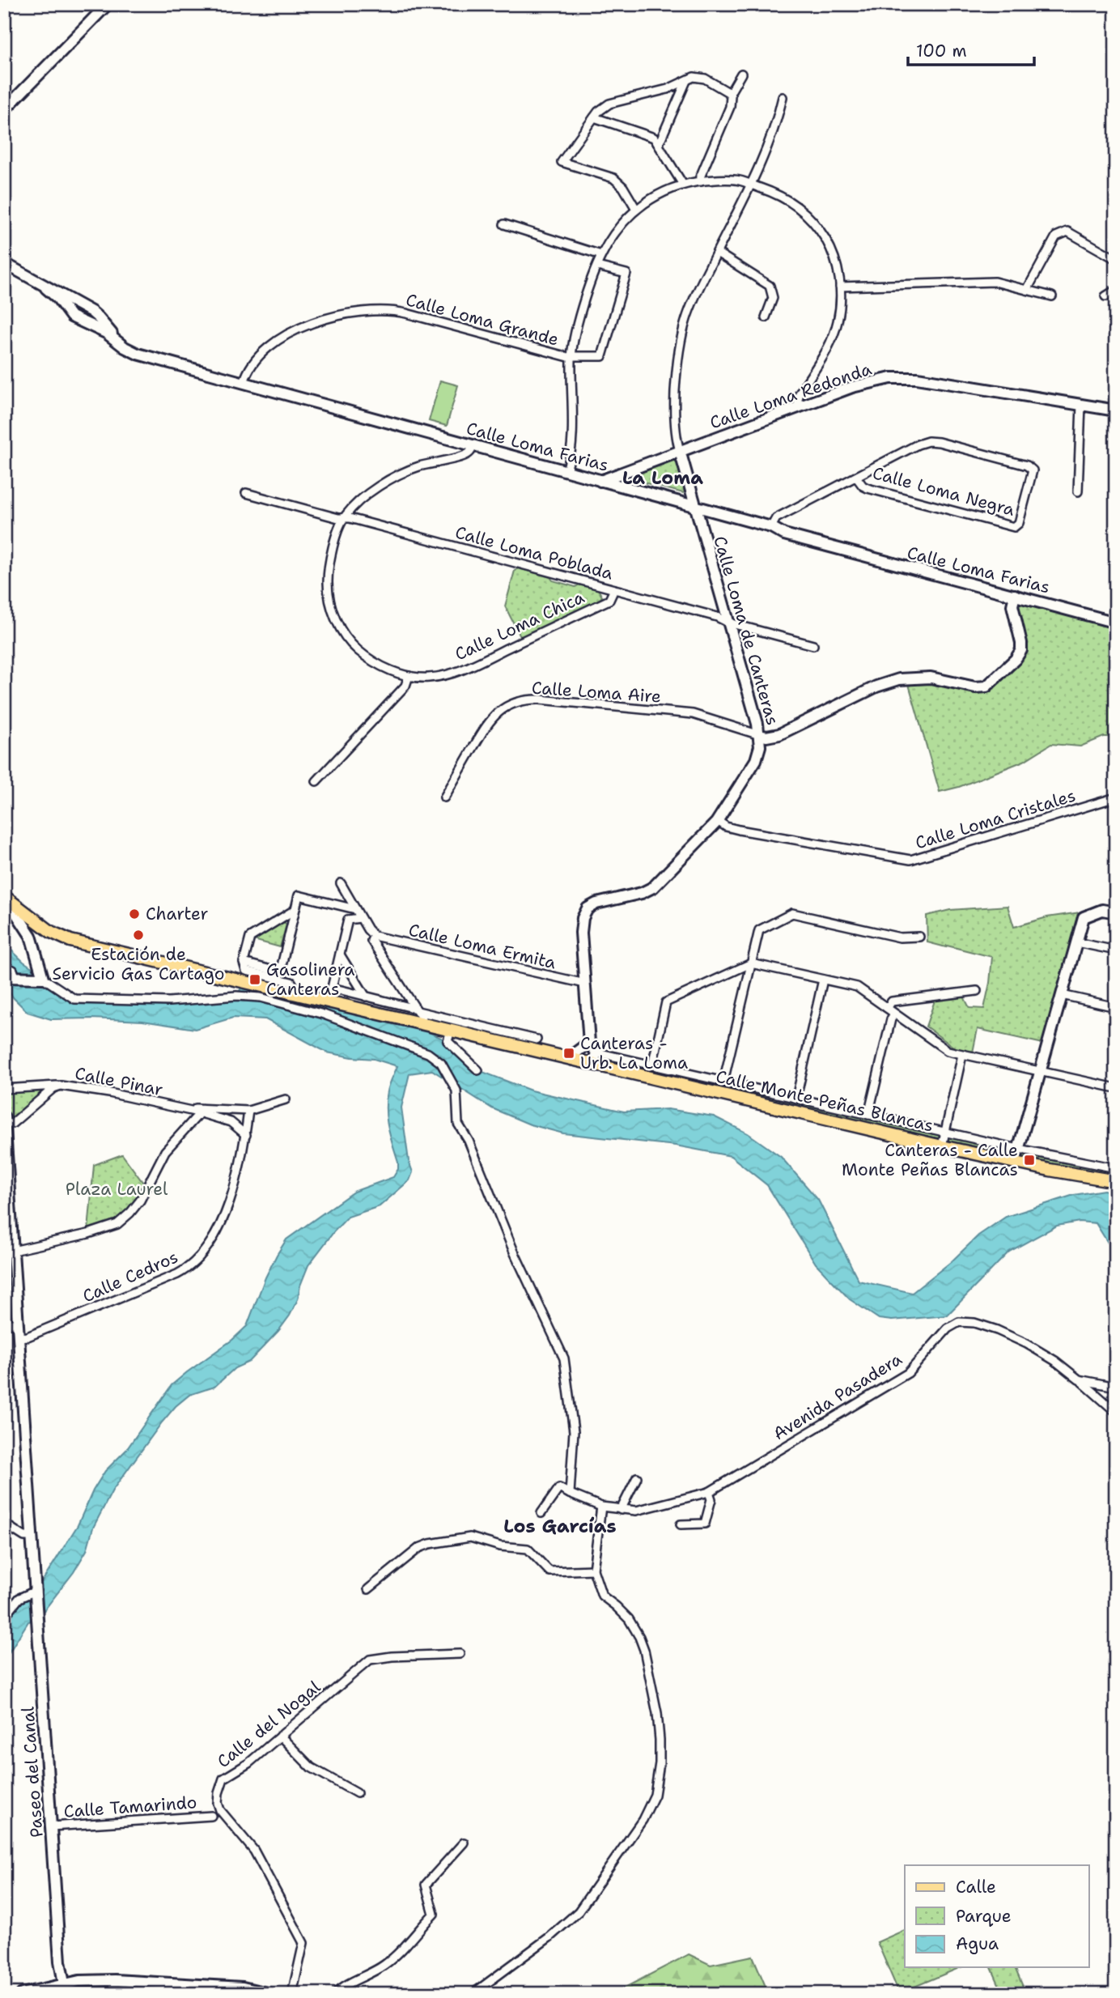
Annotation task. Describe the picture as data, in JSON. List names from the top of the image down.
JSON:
{
  "streets": {
    "main road": ["Calle Monte Peñas Blancas"],
    "street": [
      "Calle Loma Grande",
      "Calle Loma Redonda",
      "Calle Loma Farias",
      "Calle Loma Negra",
      "Calle Loma Poblada",
      "Calle Loma Chica",
      "Calle Loma de Canteras",
      "Calle Loma Aire",
      "Calle Loma Cristales",
      "Calle Loma Ermita",
      "Calle Pinar",
      "Calle Cedros",
      "Avenida Pasadera",
      "Calle del Nogal",
      "Paseo del Canal",
      "Calle Tamarindo"
    ]
  },
  "crossings": [
    ["Calle Loma Grande", "Calle Loma Farias"],
    ["Calle Loma Redonda", "Calle Loma Farias"],
    ["Calle Loma Redonda", "Calle Loma de Canteras"],
    ["Calle Loma Farias", "Calle Loma Negra"],
    ["Calle Loma Farias", "Calle Loma Chica"],
    ["Calle Loma Farias", "Calle Loma de Canteras"],
    ["Calle Loma Poblada", "Calle Loma Chica"],
    ["Calle Loma Poblada", "Calle Loma de Canteras"],
    ["Calle Loma de Canteras", "Calle Loma Aire"],
    ["Calle Loma de Canteras", "Calle Loma Cristales"],
    ["Calle Loma de Canteras", "Calle Loma Ermita"],
    ["Calle Pinar", "Calle Cedros"],
    ["Calle Pinar", "Paseo del Canal"],
    ["Calle Cedros", "Paseo del Canal"],
    ["Paseo del Canal", "Calle Tamarindo"]
  ],
  "districts": ["La Loma", "Los Garcías"],
  "parks": ["Plaza Laurel"],
  "places": {
    "other": ["Charter", "Estación de Servicio Gas Cartago"],
    "transit": ["Gasolinera Canteras", "Canteras - Urb. La Loma", "Canteras - Calle Monte Peñas Blancas"]
  },
  "legend": ["Calle", "Parque", "Agua"],
  "scale_bar": "100 m"
}
